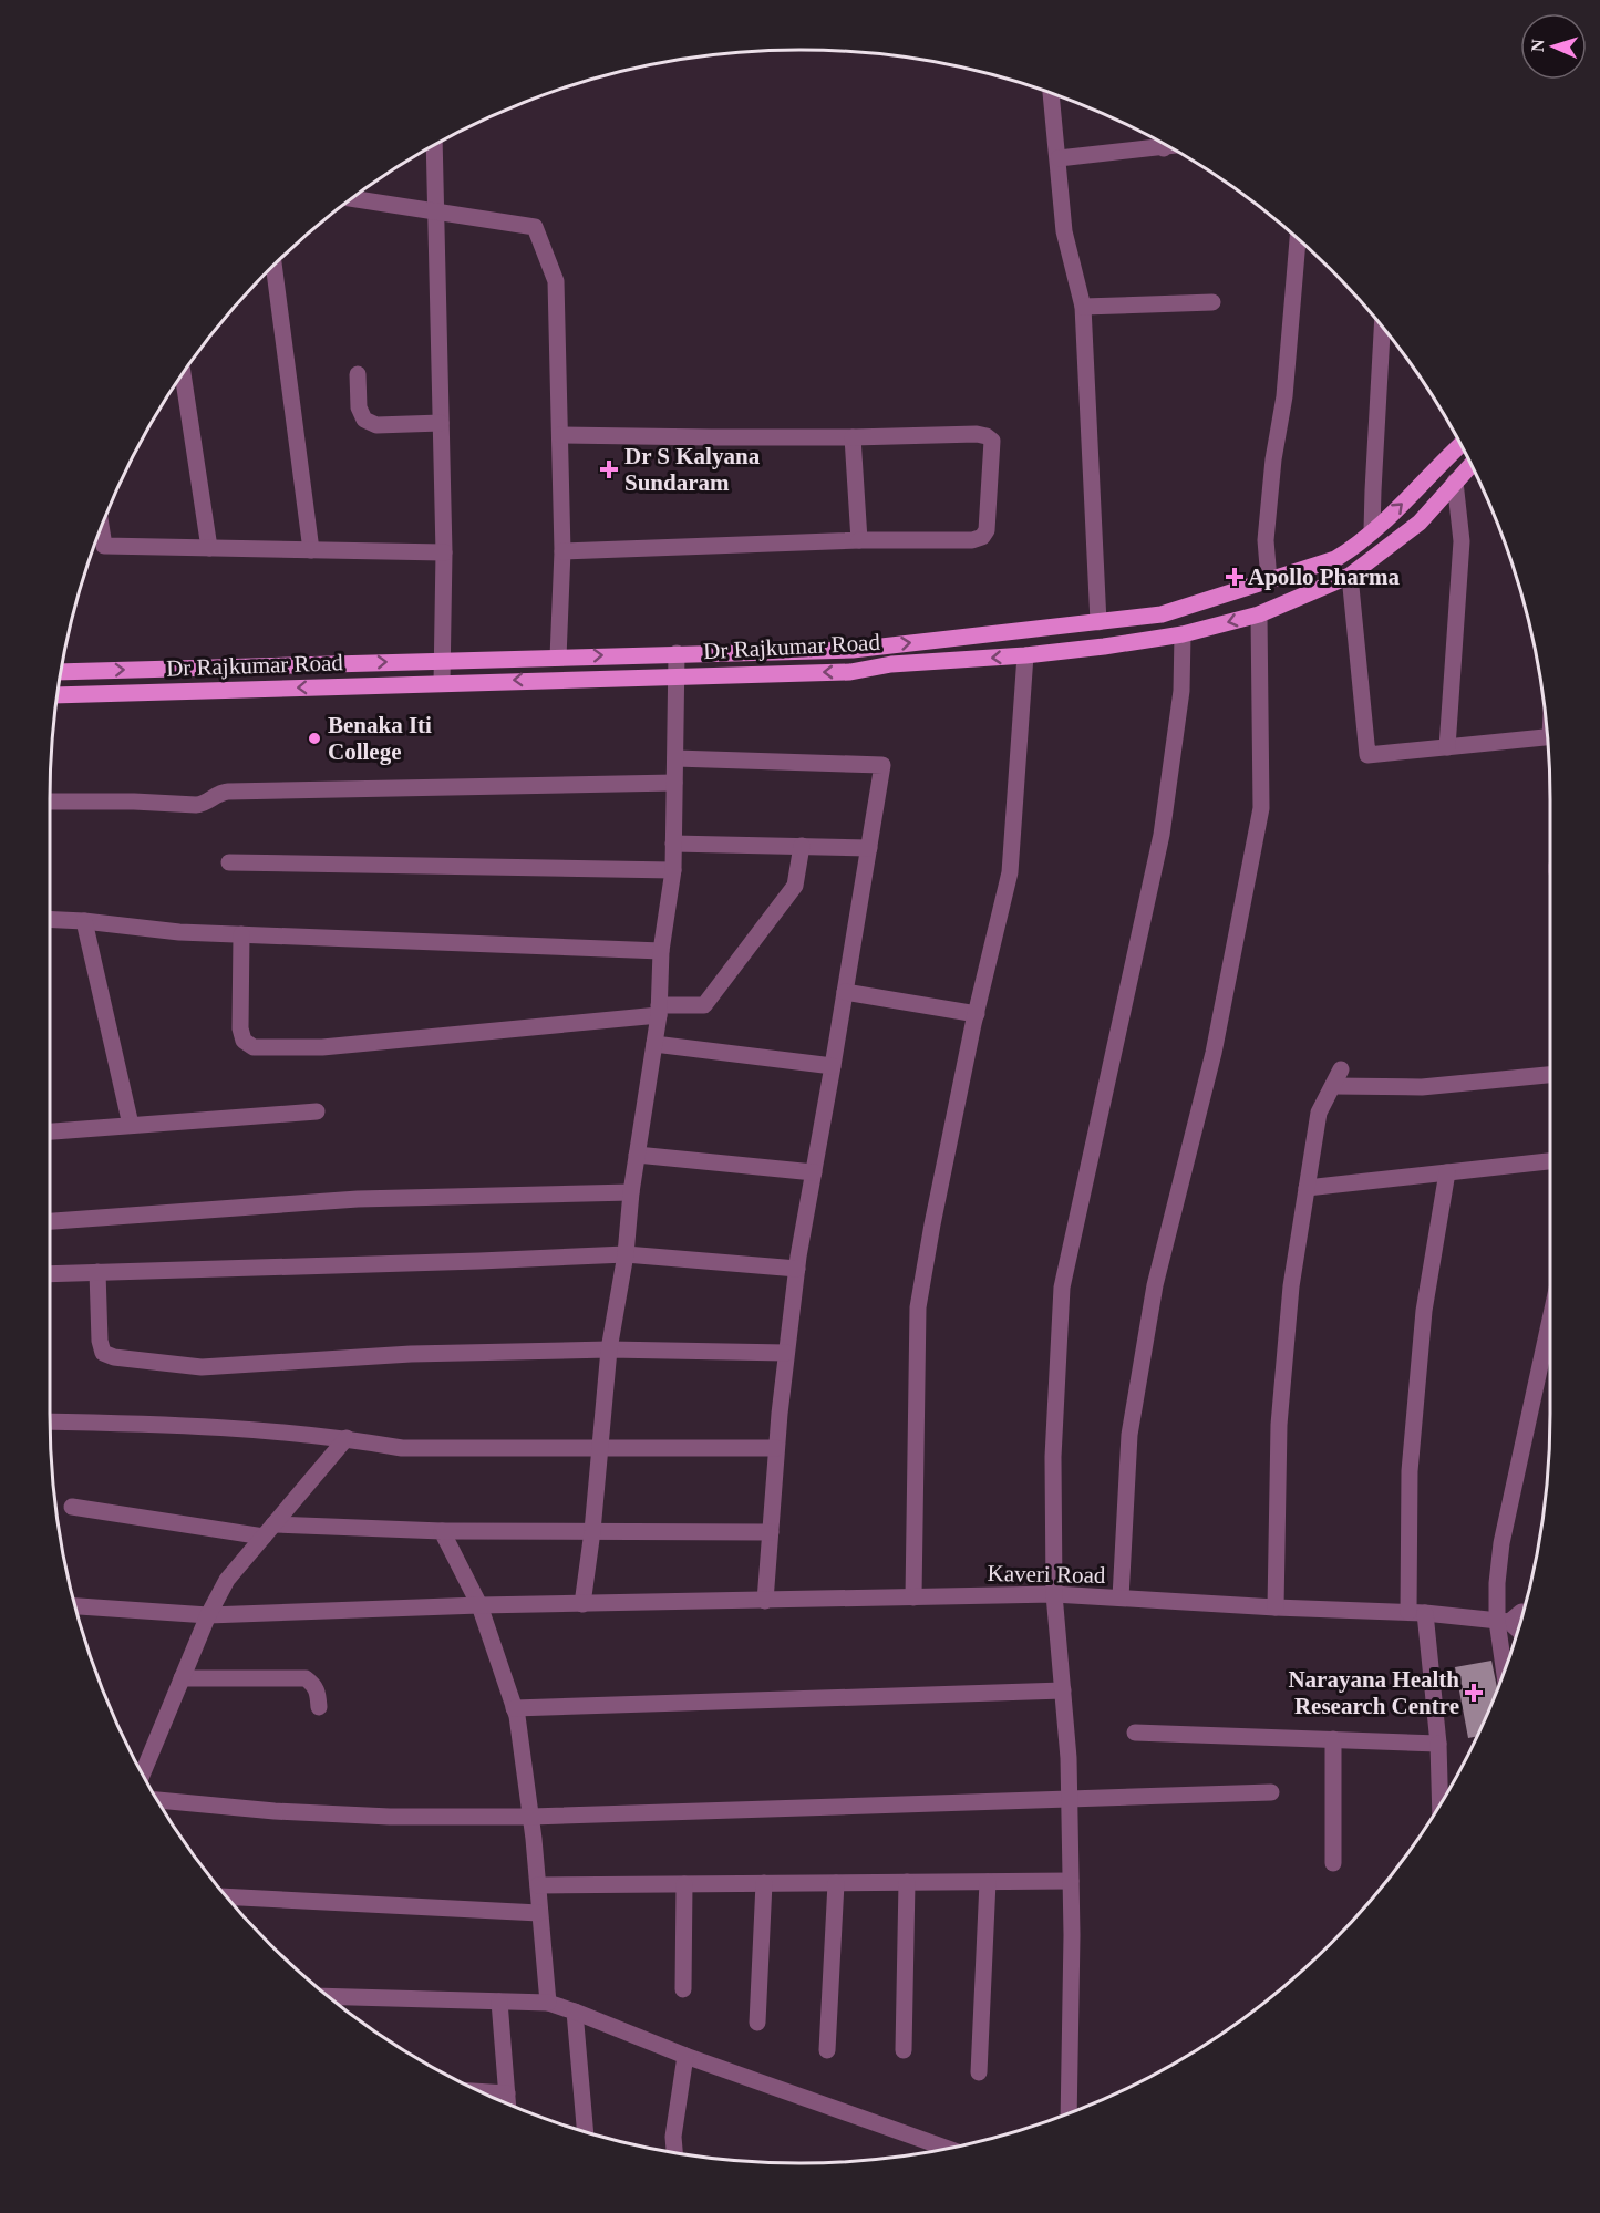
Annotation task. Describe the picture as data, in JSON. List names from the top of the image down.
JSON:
{
  "streets": {
    "main road": ["Dr Rajkumar Road"],
    "street": ["Kaveri Road"]
  },
  "places": {
    "health": ["Dr S Kalyana Sundaram", "Apollo Pharma", "Narayana Health Research Centre"],
    "other": ["Benaka Iti College"]
  },
  "north": "left"
}
